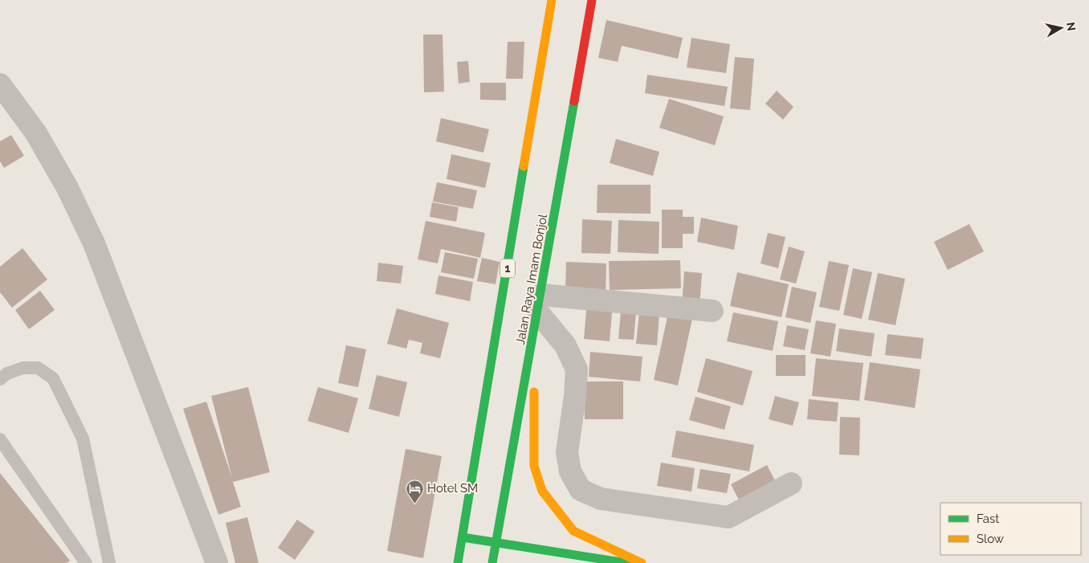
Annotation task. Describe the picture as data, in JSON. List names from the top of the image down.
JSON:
{
  "streets": {
    "highway": ["1", "Jalan Raya Imam Bonjol"]
  },
  "places": {
    "hotel": ["Hotel SM"]
  },
  "legend": ["Fast", "Slow"],
  "north": "right"
}
